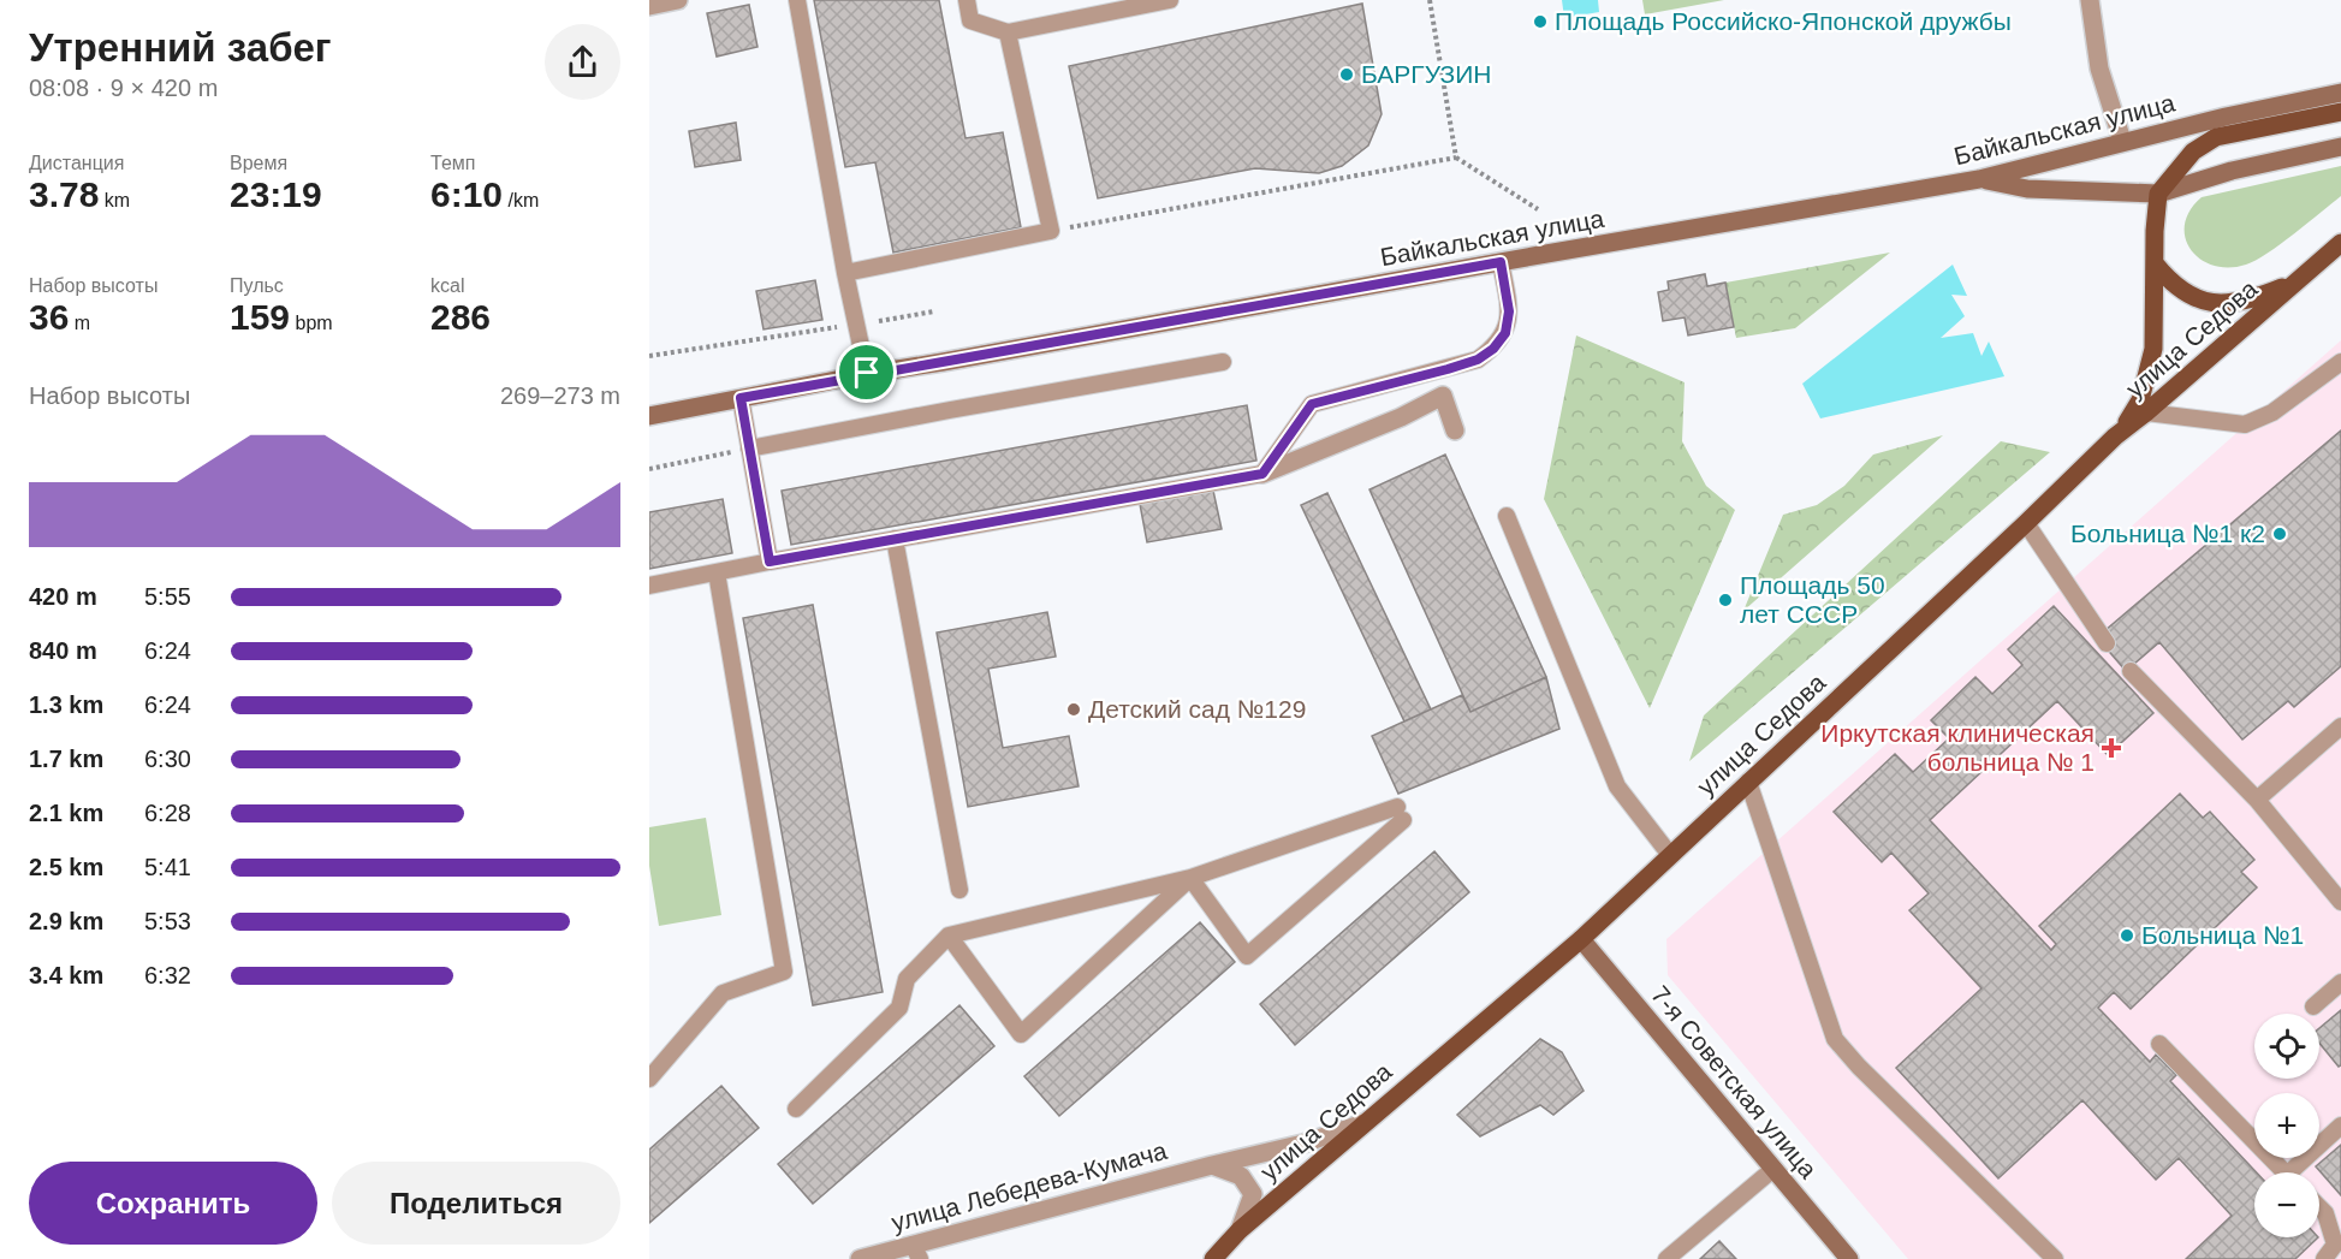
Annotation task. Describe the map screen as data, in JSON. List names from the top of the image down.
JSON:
{
  "streets": {
    "main road": ["Байкальская улица", "улица Седова", "7-я Советская улица"],
    "street": ["улица Лебедева-Кумача"]
  },
  "crossings": [
    ["улица Седова", "7-я Советская улица"],
    ["улица Седова", "улица Лебедева-Кумача"]
  ],
  "places": {
    "other": [
      "Площадь Российско-Японской дружбы",
      "БАРГУЗИН",
      "Больница №1 к2",
      "Площадь 50 лет СССР",
      "Детский сад №129",
      "Больница №1"
    ],
    "health": ["Иркутская клиническая больница № 1"]
  },
  "page": {
    "heading": ["Утренний забег", "08:08 · 9 × 420 m"],
    "stats": [
      ["Дистанция", "3.78 km"],
      ["Время", "23:19"],
      ["Темп", "6:10 /km"],
      ["Набор высоты", "36 m"],
      ["Пульс", "159 bpm"],
      ["kcal", "286"]
    ],
    "chart": ["Набор высоты", "269–273 m"],
    "list": [
      {
        "name": "420 m",
        "note": "5:55"
      },
      {
        "name": "840 m",
        "note": "6:24"
      },
      {
        "name": "1.3 km",
        "note": "6:24"
      },
      {
        "name": "1.7 km",
        "note": "6:30"
      },
      {
        "name": "2.1 km",
        "note": "6:28"
      },
      {
        "name": "2.5 km",
        "note": "5:41"
      },
      {
        "name": "2.9 km",
        "note": "5:53"
      },
      {
        "name": "3.4 km",
        "note": "6:32"
      }
    ],
    "map_buttons": ["+", "−"],
    "buttons": ["Сохранить", "Поделиться"]
  }
}
